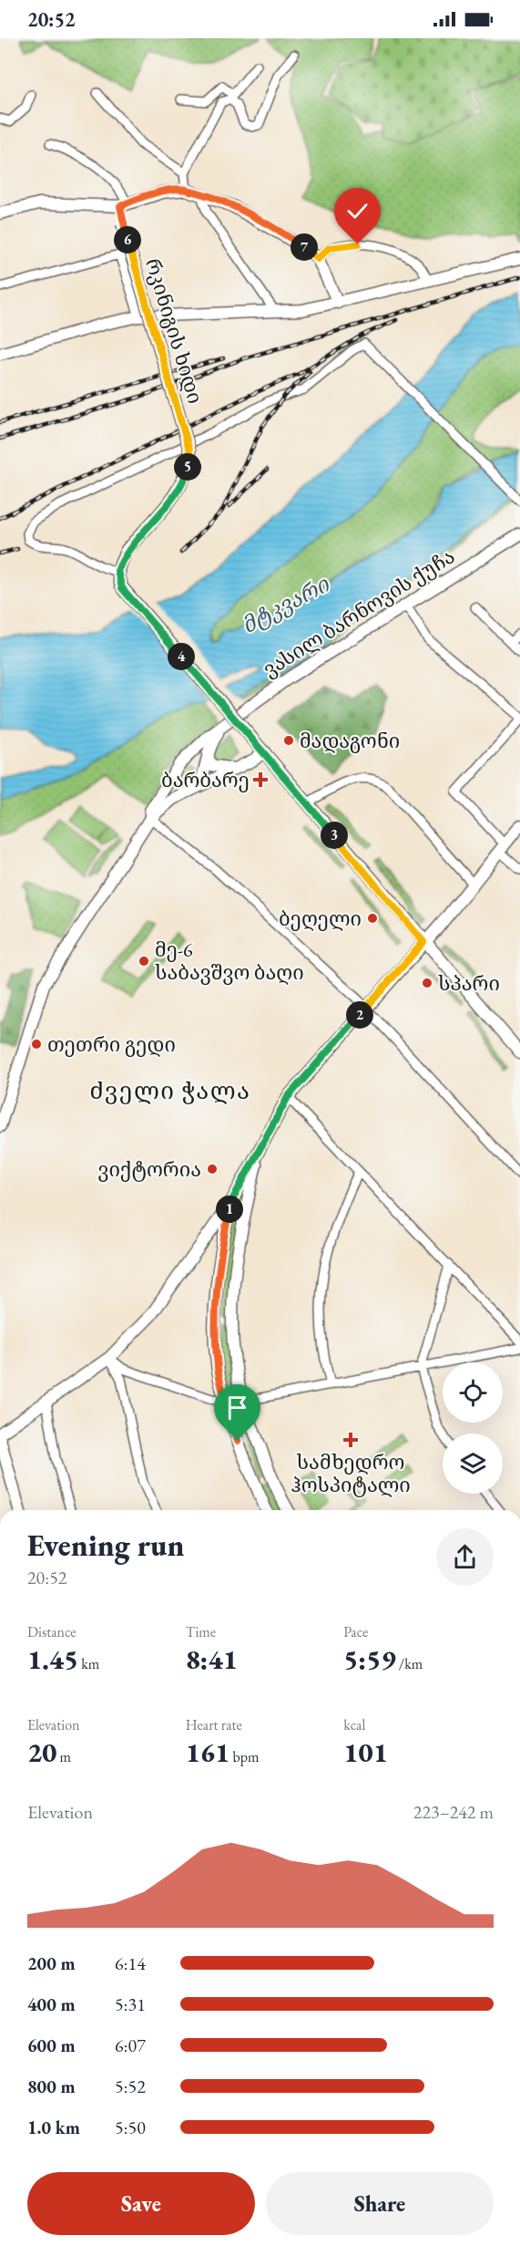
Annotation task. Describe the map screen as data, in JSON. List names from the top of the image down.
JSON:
{
  "streets": {
    "street": ["რკინიგის ხიდი", "ვასილ ბარნოვის ქუჩა"]
  },
  "districts": ["ძველი ჭალა"],
  "water": ["მტკვარი"],
  "places": {
    "other": [
      "მადაგონი",
      "ბეღელი",
      "მე-6 საბავშვო ბაღი",
      "სპარი",
      "თეთრი გედი",
      "ვიქტორია"
    ],
    "health": ["ბარბარე", "სამხედრო ჰოსპიტალი"]
  },
  "page": {
    "status": "20:52",
    "pins": [
      "6",
      "7",
      "5",
      "4",
      "3",
      "2",
      "1"
    ],
    "heading": ["Evening run", "20:52"],
    "stats": [
      ["Distance", "1.45 km"],
      ["Time", "8:41"],
      ["Pace", "5:59 /km"],
      ["Elevation", "20 m"],
      ["Heart rate", "161 bpm"],
      ["kcal", "101"]
    ],
    "chart": ["Elevation", "223–242 m"],
    "list": [
      {
        "name": "200 m",
        "note": "6:14"
      },
      {
        "name": "400 m",
        "note": "5:31"
      },
      {
        "name": "600 m",
        "note": "6:07"
      },
      {
        "name": "800 m",
        "note": "5:52"
      },
      {
        "name": "1.0 km",
        "note": "5:50"
      }
    ],
    "buttons": ["Save", "Share"]
  }
}
